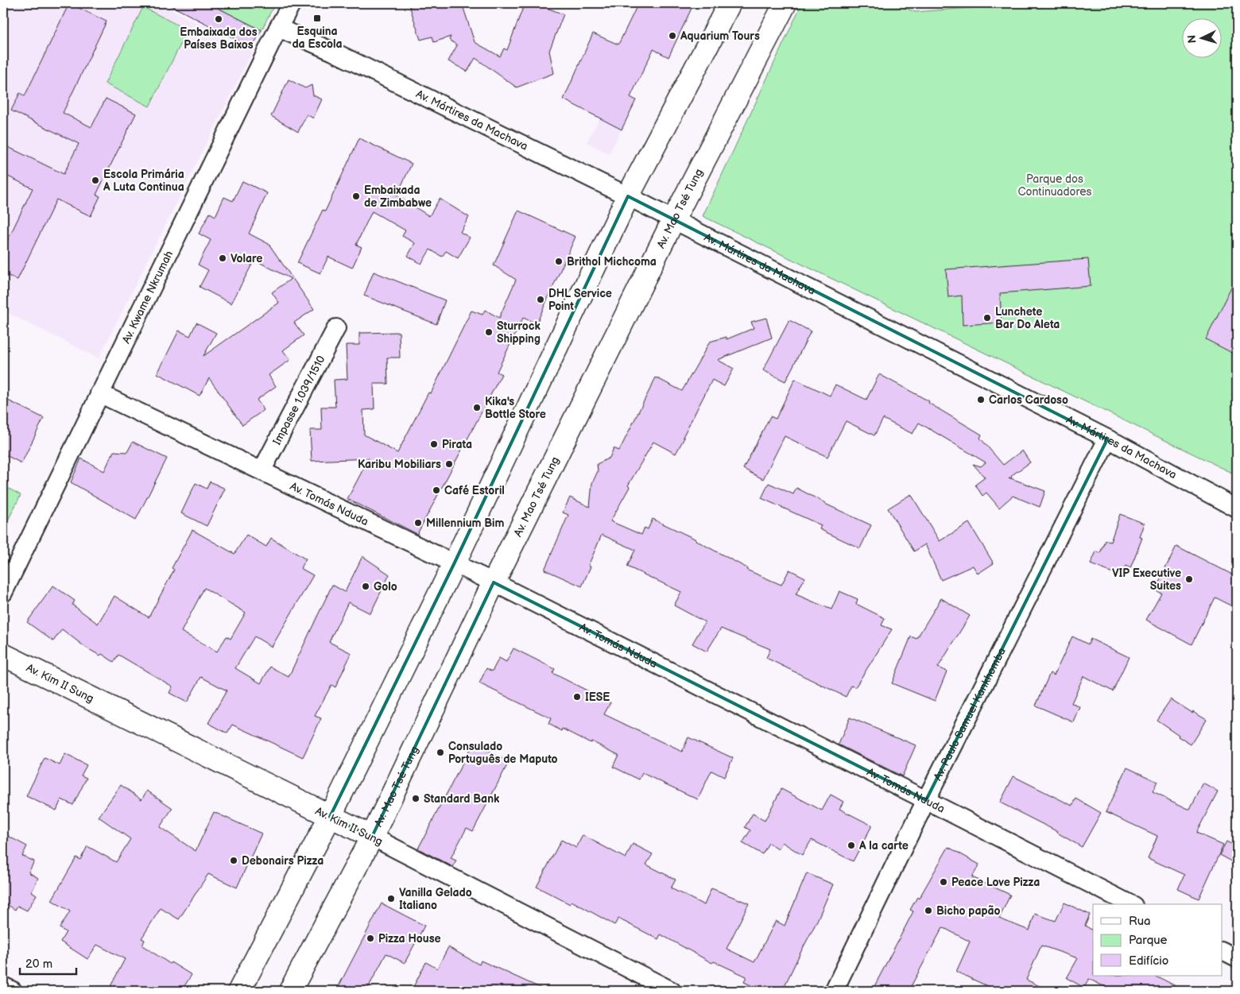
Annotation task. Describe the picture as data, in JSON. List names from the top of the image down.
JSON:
{
  "streets": {
    "main road": ["Av. Mao Tsé Tung", "Av. Kim II Sung"],
    "street": [
      "Av. Mártires da Machava",
      "Av. Kwame Nkrumah",
      "Impasse 1.039/1510",
      "Av. Tomás Nduda",
      "Av. Paulo Samuel Kankhomba"
    ]
  },
  "crossings": [
    ["Av. Mártires da Machava", "Av. Mao Tsé Tung"],
    ["Av. Mártires da Machava", "Av. Kwame Nkrumah"],
    ["Av. Mártires da Machava", "Av. Paulo Samuel Kankhomba"],
    ["Av. Mao Tsé Tung", "Av. Tomás Nduda"],
    ["Av. Mao Tsé Tung", "Av. Kim II Sung"],
    ["Av. Kwame Nkrumah", "Av. Tomás Nduda"],
    ["Impasse 1.039/1510", "Av. Tomás Nduda"],
    ["Av. Tomás Nduda", "Av. Paulo Samuel Kankhomba"]
  ],
  "parks": ["Parque dos Continuadores"],
  "places": {
    "transit": ["Esquina da Escola"],
    "other": [
      "Embaixada dos Países Baixos",
      "Aquarium Tours",
      "Escola Primária A Luta Continua",
      "Embaixada de Zimbabwe",
      "Volare",
      "Brithol Michcoma",
      "DHL Service Point",
      "Lunchete Bar Do Aleta",
      "Sturrock Shipping",
      "Carlos Cardoso",
      "Kika's Bottle Store",
      "Pirata",
      "Karibu Mobiliars",
      "Café Estoril",
      "Millennium Bim",
      "VIP Executive Suites",
      "Golo",
      "IESE",
      "Consulado Português de Maputo",
      "Standard Bank",
      "A la carte",
      "Debonairs Pizza",
      "Peace Love Pizza",
      "Vanilla Gelado Italiano",
      "Bicho papão",
      "Pizza House"
    ]
  },
  "legend": ["Rua", "Parque", "Edifício"],
  "scale_bar": "20 m",
  "north": "left"
}
